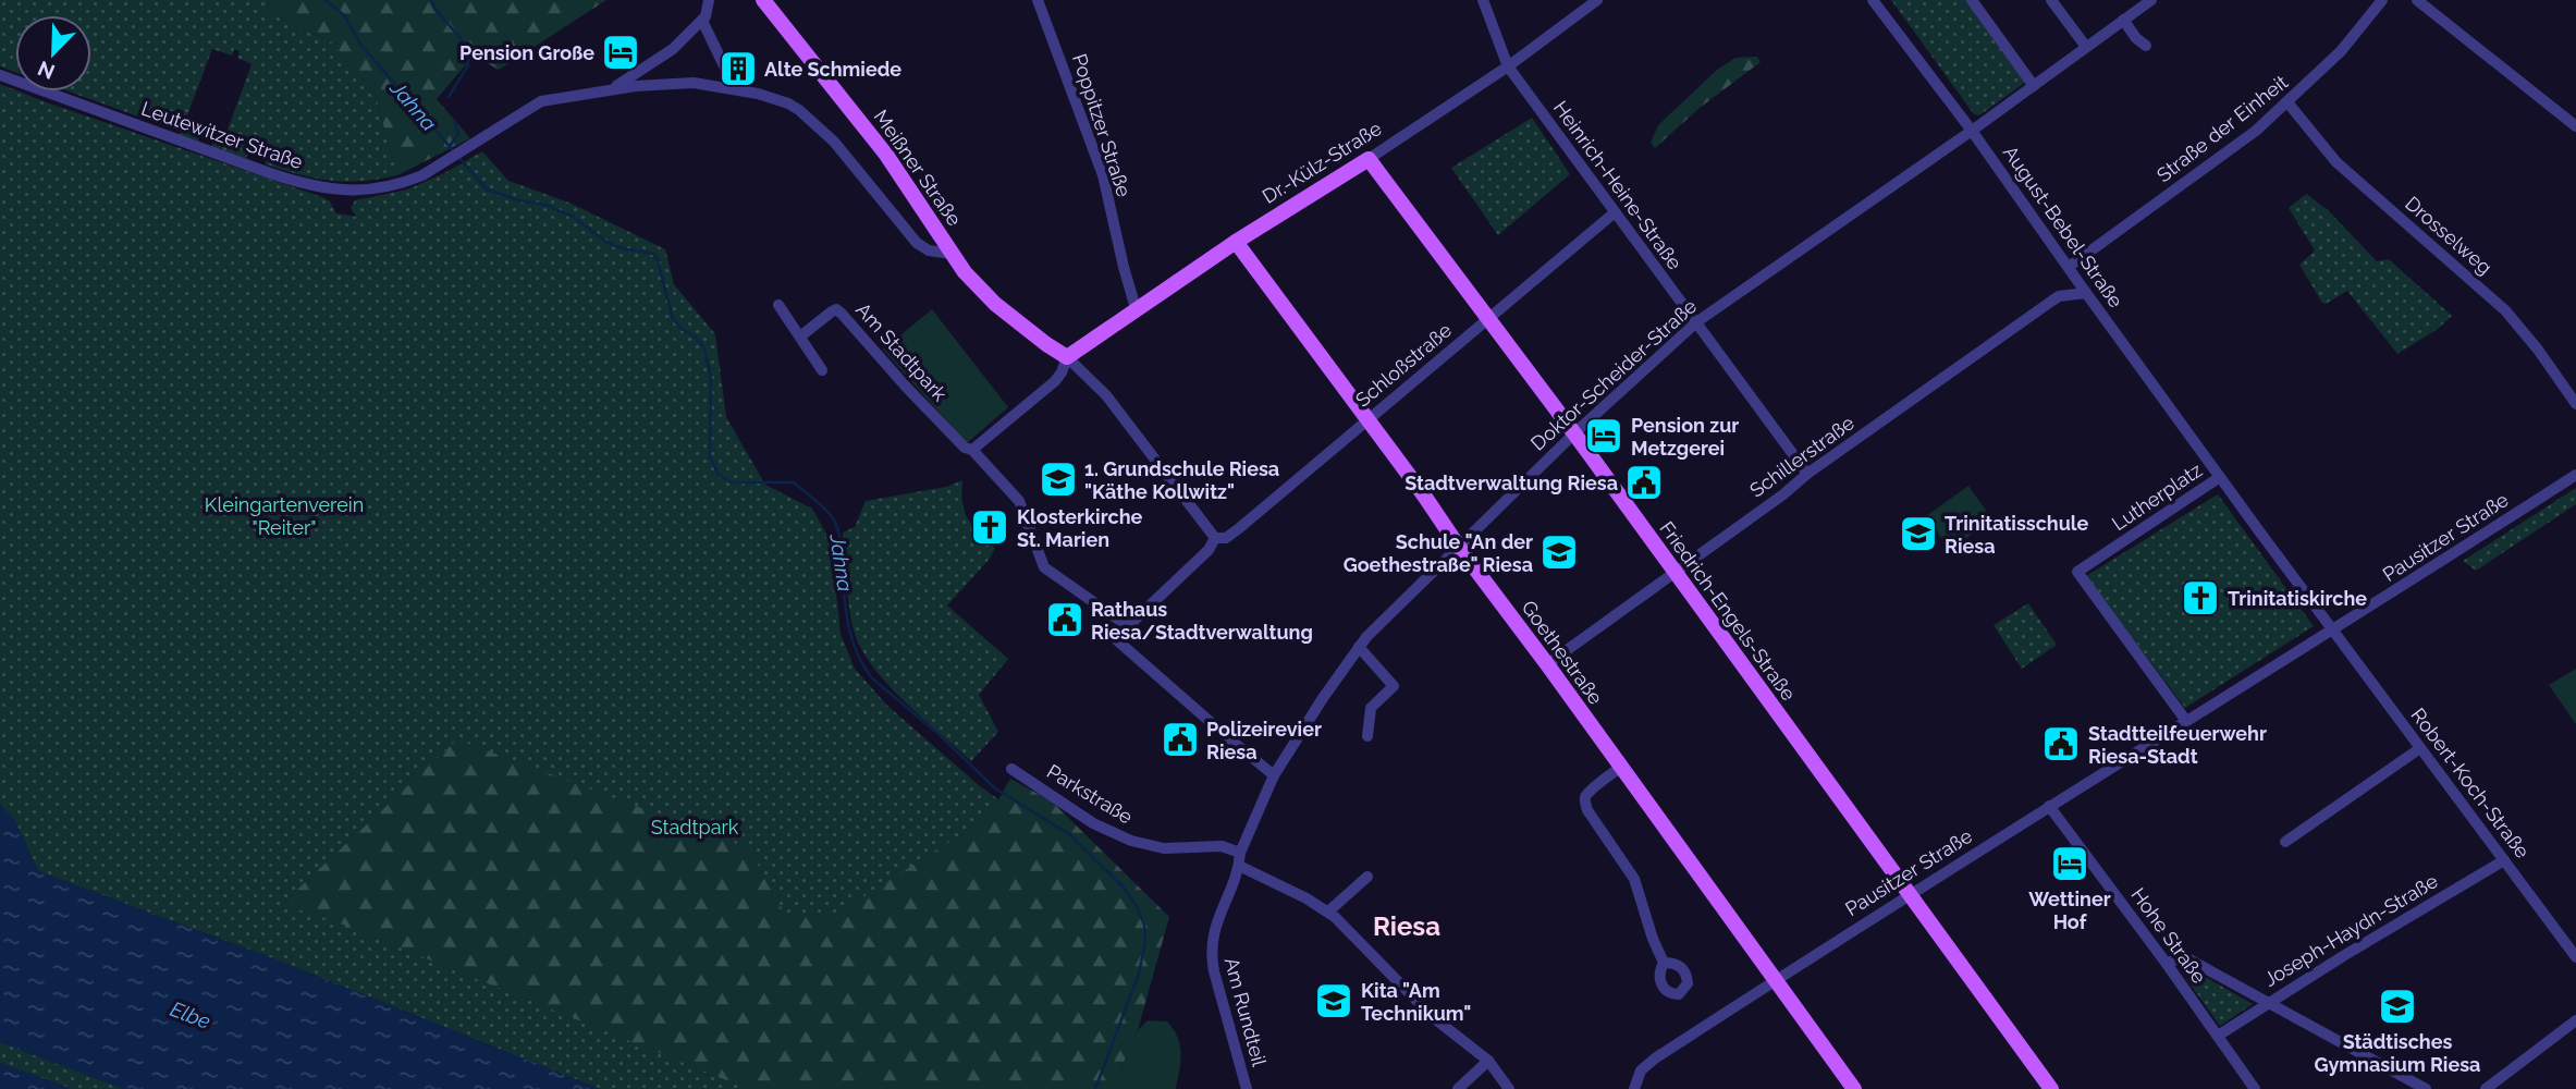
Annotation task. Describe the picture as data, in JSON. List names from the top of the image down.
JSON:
{
  "streets": {
    "main road": [
      "Dr.-Külz-Straße",
      "Meißner Straße",
      "Friedrich-Engels-Straße",
      "Goethestraße"
    ],
    "street": [
      "Poppitzer Straße",
      "Straße der Einheit",
      "Leutewitzer Straße",
      "Heinrich-Heine-Straße",
      "August-Bebel-Straße",
      "Drosselweg",
      "Am Stadtpark",
      "Schloßstraße",
      "Doktor-Scheider-Straße",
      "Schillerstraße",
      "Lutherplatz",
      "Pausitzer Straße",
      "Robert-Koch-Straße",
      "Parkstraße",
      "Joseph-Haydn-Straße",
      "Hohe Straße",
      "Am Rundteil"
    ]
  },
  "crossings": [
    ["Poppitzer Straße", "Dr.-Külz-Straße"],
    ["Straße der Einheit", "August-Bebel-Straße"],
    ["Straße der Einheit", "Drosselweg"],
    ["Dr.-Külz-Straße", "Meißner Straße"],
    ["Dr.-Külz-Straße", "Heinrich-Heine-Straße"],
    ["Dr.-Külz-Straße", "Friedrich-Engels-Straße"],
    ["Dr.-Külz-Straße", "Goethestraße"],
    ["Heinrich-Heine-Straße", "Schloßstraße"],
    ["Heinrich-Heine-Straße", "Doktor-Scheider-Straße"],
    ["Heinrich-Heine-Straße", "Schillerstraße"],
    ["August-Bebel-Straße", "Doktor-Scheider-Straße"],
    ["August-Bebel-Straße", "Schillerstraße"],
    ["August-Bebel-Straße", "Lutherplatz"],
    ["Schloßstraße", "Friedrich-Engels-Straße"],
    ["Schloßstraße", "Goethestraße"],
    ["Doktor-Scheider-Straße", "Friedrich-Engels-Straße"],
    ["Doktor-Scheider-Straße", "Goethestraße"],
    ["Schillerstraße", "Friedrich-Engels-Straße"],
    ["Schillerstraße", "Goethestraße"],
    ["Lutherplatz", "Pausitzer Straße"],
    ["Lutherplatz", "Robert-Koch-Straße"],
    ["Pausitzer Straße", "Friedrich-Engels-Straße"],
    ["Pausitzer Straße", "Goethestraße"],
    ["Pausitzer Straße", "Robert-Koch-Straße"],
    ["Pausitzer Straße", "Hohe Straße"],
    ["Robert-Koch-Straße", "Joseph-Haydn-Straße"],
    ["Joseph-Haydn-Straße", "Hohe Straße"]
  ],
  "districts": ["Riesa"],
  "water": ["Jahna", "Elbe"],
  "parks": ["Kleingartenverein \"Reiter\"", "Stadtpark"],
  "places": {
    "hotel": ["Pension Große", "Pension zur Metzgerei", "Wettiner Hof"],
    "building": ["Alte Schmiede"],
    "school or university": [
      "1. Grundschule Riesa \"Käthe Kollwitz\"",
      "Trinitatisschule Riesa",
      "Schule \"An der Goethestraße\" Riesa",
      "Kita \"Am Technikum\"",
      "Städtisches Gymnasium Riesa"
    ],
    "public building": [
      "Stadtverwaltung Riesa",
      "Rathaus Riesa/Stadtverwaltung",
      "Polizeirevier Riesa",
      "Stadtteilfeuerwehr Riesa-Stadt"
    ],
    "church": ["Klosterkirche St. Marien", "Trinitatiskirche"]
  },
  "north": "bottom left"
}
